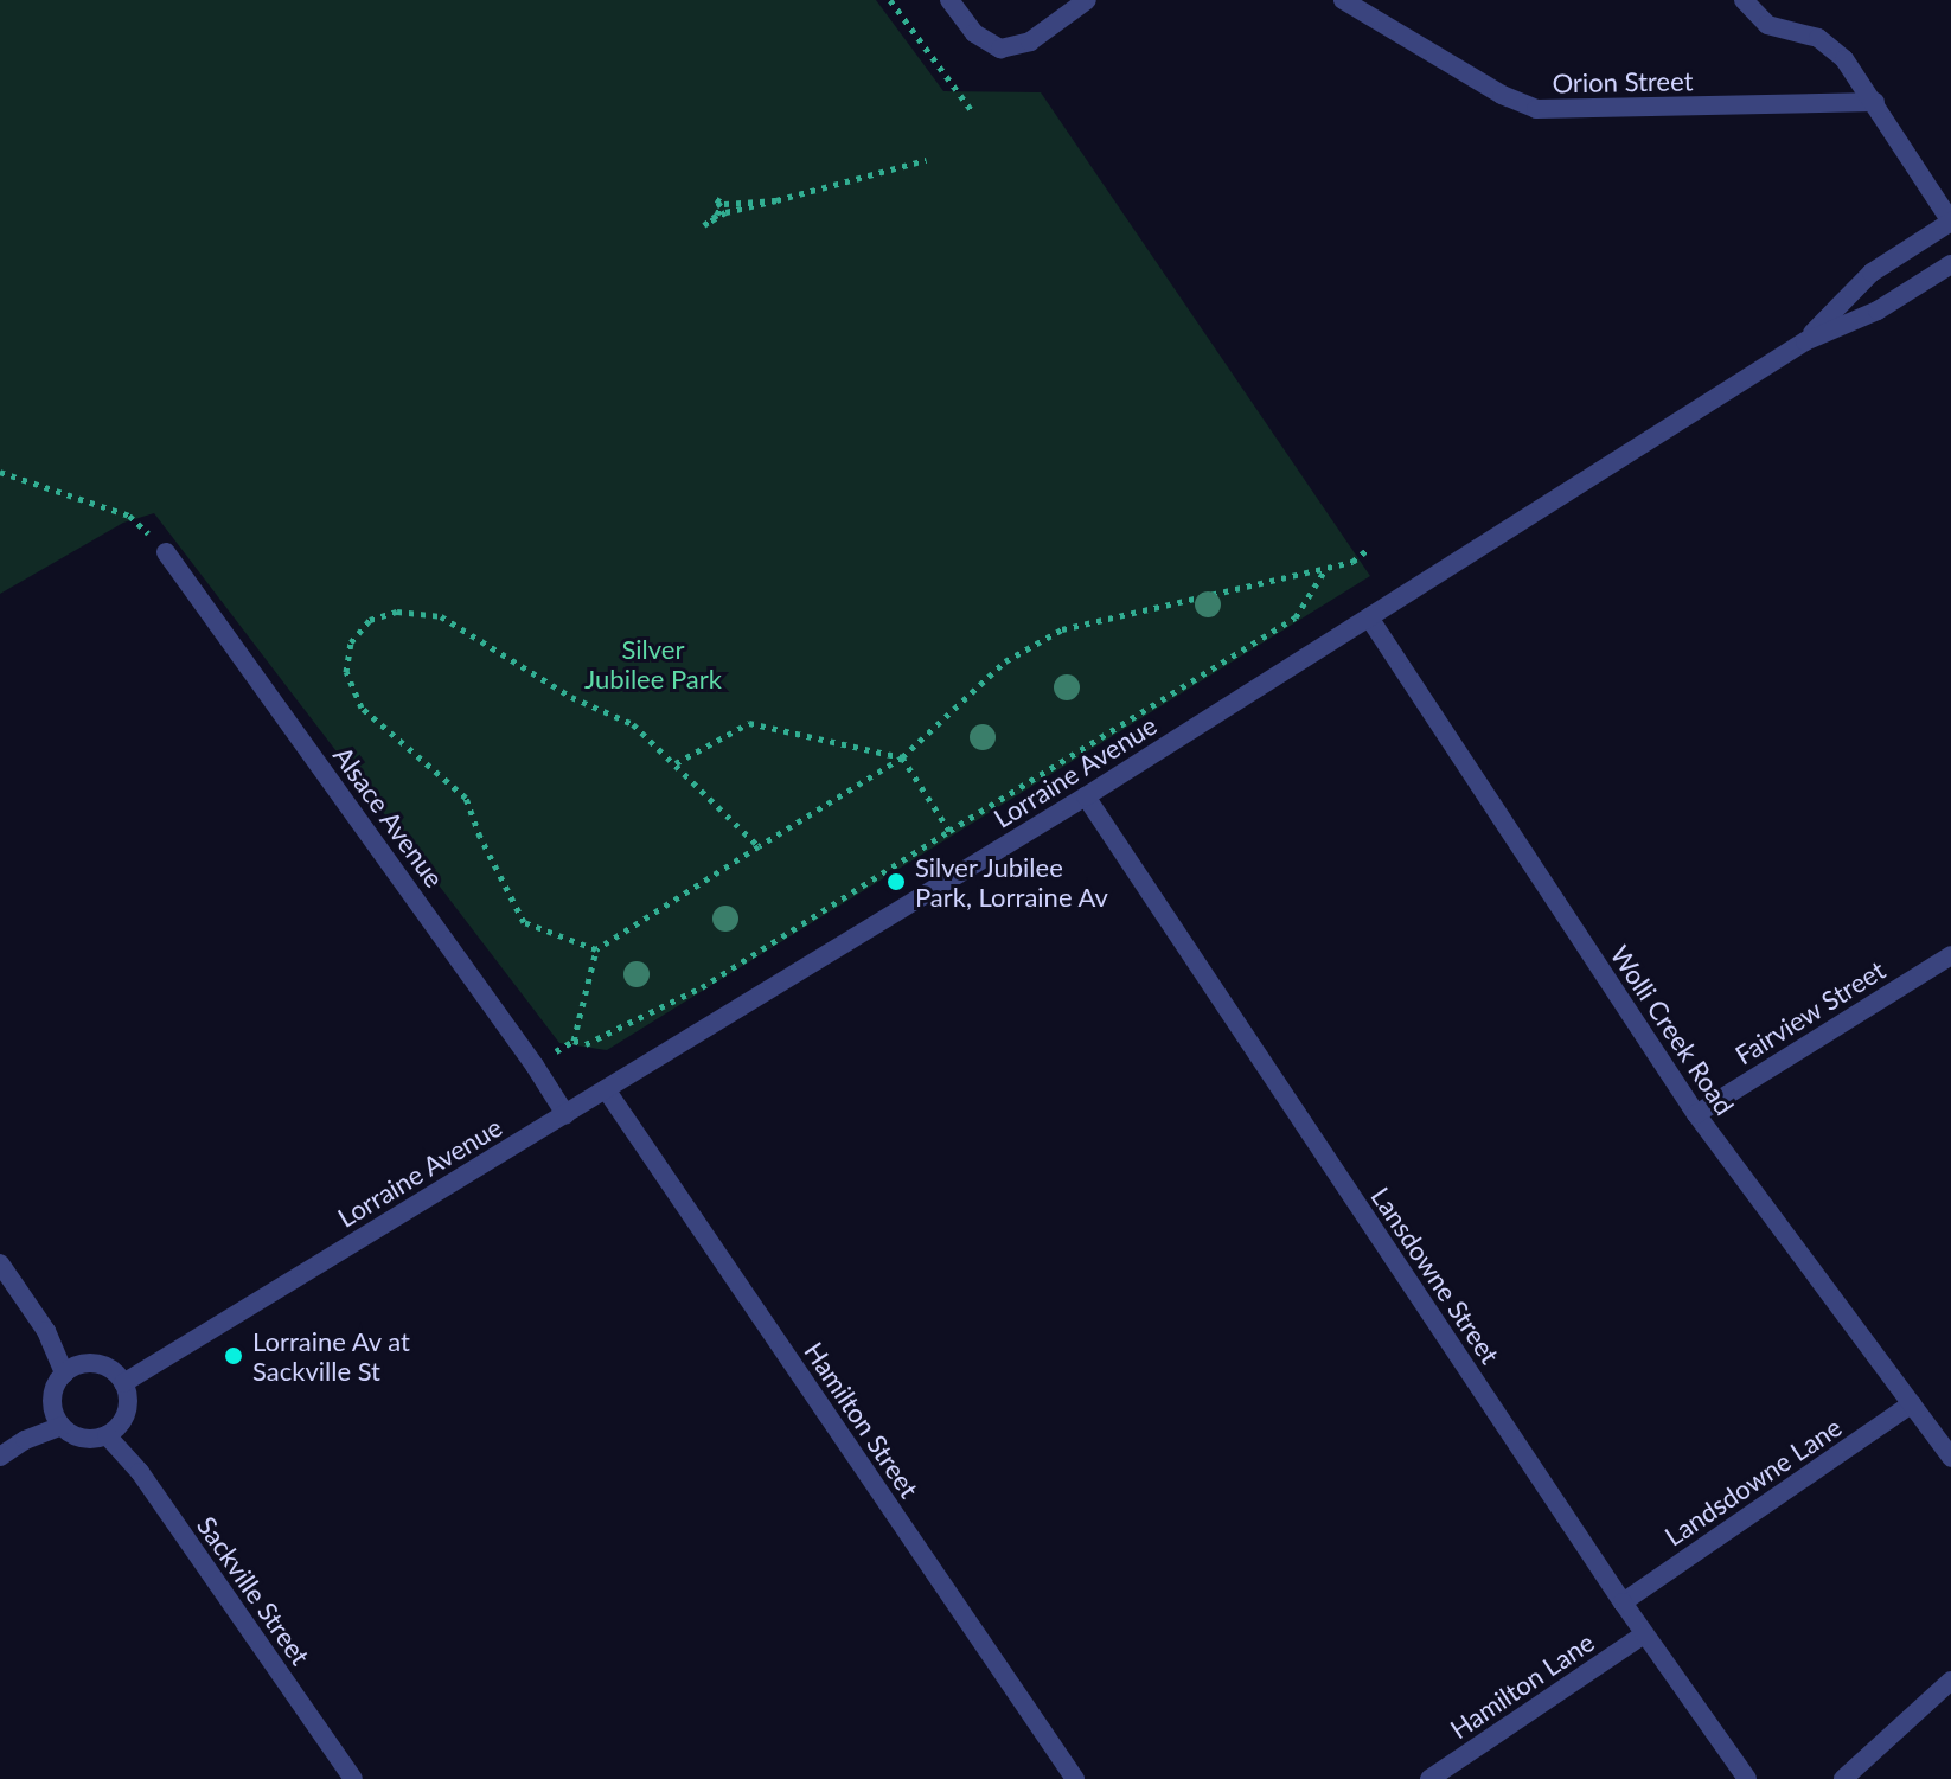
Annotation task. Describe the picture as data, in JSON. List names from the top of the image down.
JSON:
{
  "streets": {
    "street": [
      "Orion Street",
      "Lorraine Avenue",
      "Alsace Avenue",
      "Fairview Street",
      "Wolli Creek Road",
      "Lansdowne Street",
      "Hamilton Street",
      "Landsdowne Lane",
      "Sackville Street",
      "Hamilton Lane"
    ]
  },
  "crossings": [
    ["Lorraine Avenue", "Alsace Avenue"],
    ["Lorraine Avenue", "Wolli Creek Road"],
    ["Lorraine Avenue", "Lansdowne Street"],
    ["Lorraine Avenue", "Hamilton Street"],
    ["Lorraine Avenue", "Sackville Street"],
    ["Fairview Street", "Wolli Creek Road"],
    ["Wolli Creek Road", "Landsdowne Lane"],
    ["Lansdowne Street", "Landsdowne Lane"],
    ["Lansdowne Street", "Hamilton Lane"]
  ],
  "parks": ["Silver Jubilee Park"],
  "places": ["Silver Jubilee Park, Lorraine Av", "Lorraine Av at Sackville St"]
}
